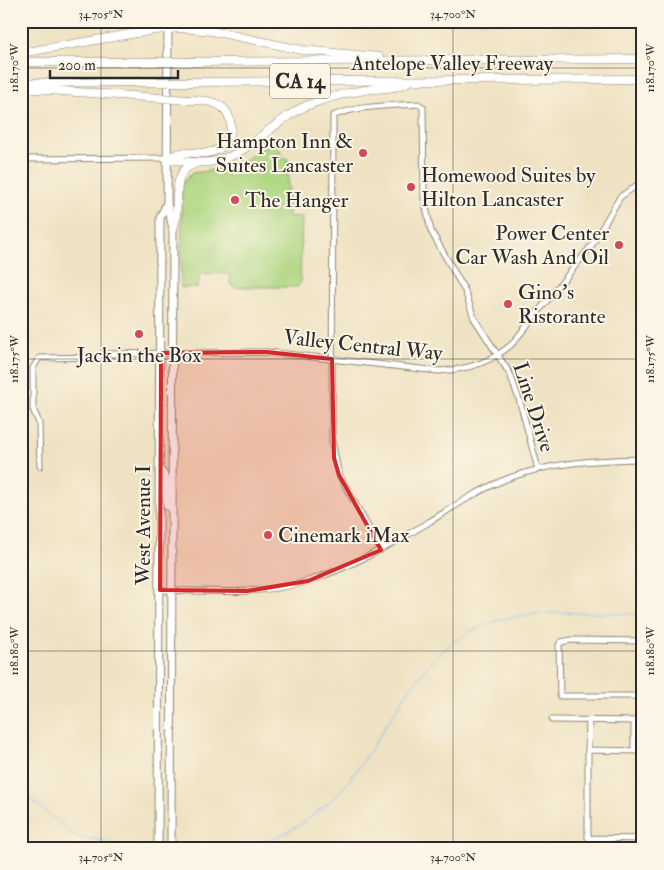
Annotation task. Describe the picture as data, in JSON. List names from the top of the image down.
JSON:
{
  "streets": {
    "highway": ["Antelope Valley Freeway", "CA 14"],
    "main road": ["West Avenue I"],
    "street": ["Valley Central Way", "Line Drive"]
  },
  "crossings": [
    ["Valley Central Way", "Line Drive"],
    ["Valley Central Way", "West Avenue I"]
  ],
  "places": [
    "Hampton Inn & Suites Lancaster",
    "Homewood Suites by Hilton Lancaster",
    "The Hanger",
    "Power Center Car Wash And Oil",
    "Gino's Ristorante",
    "Jack in the Box",
    "Cinemark iMax"
  ],
  "scale_bar": "200 m",
  "coordinates": [
    "34.705°N",
    "34.700°N",
    "118.170°W",
    "118.175°W",
    "118.180°W"
  ]
}
